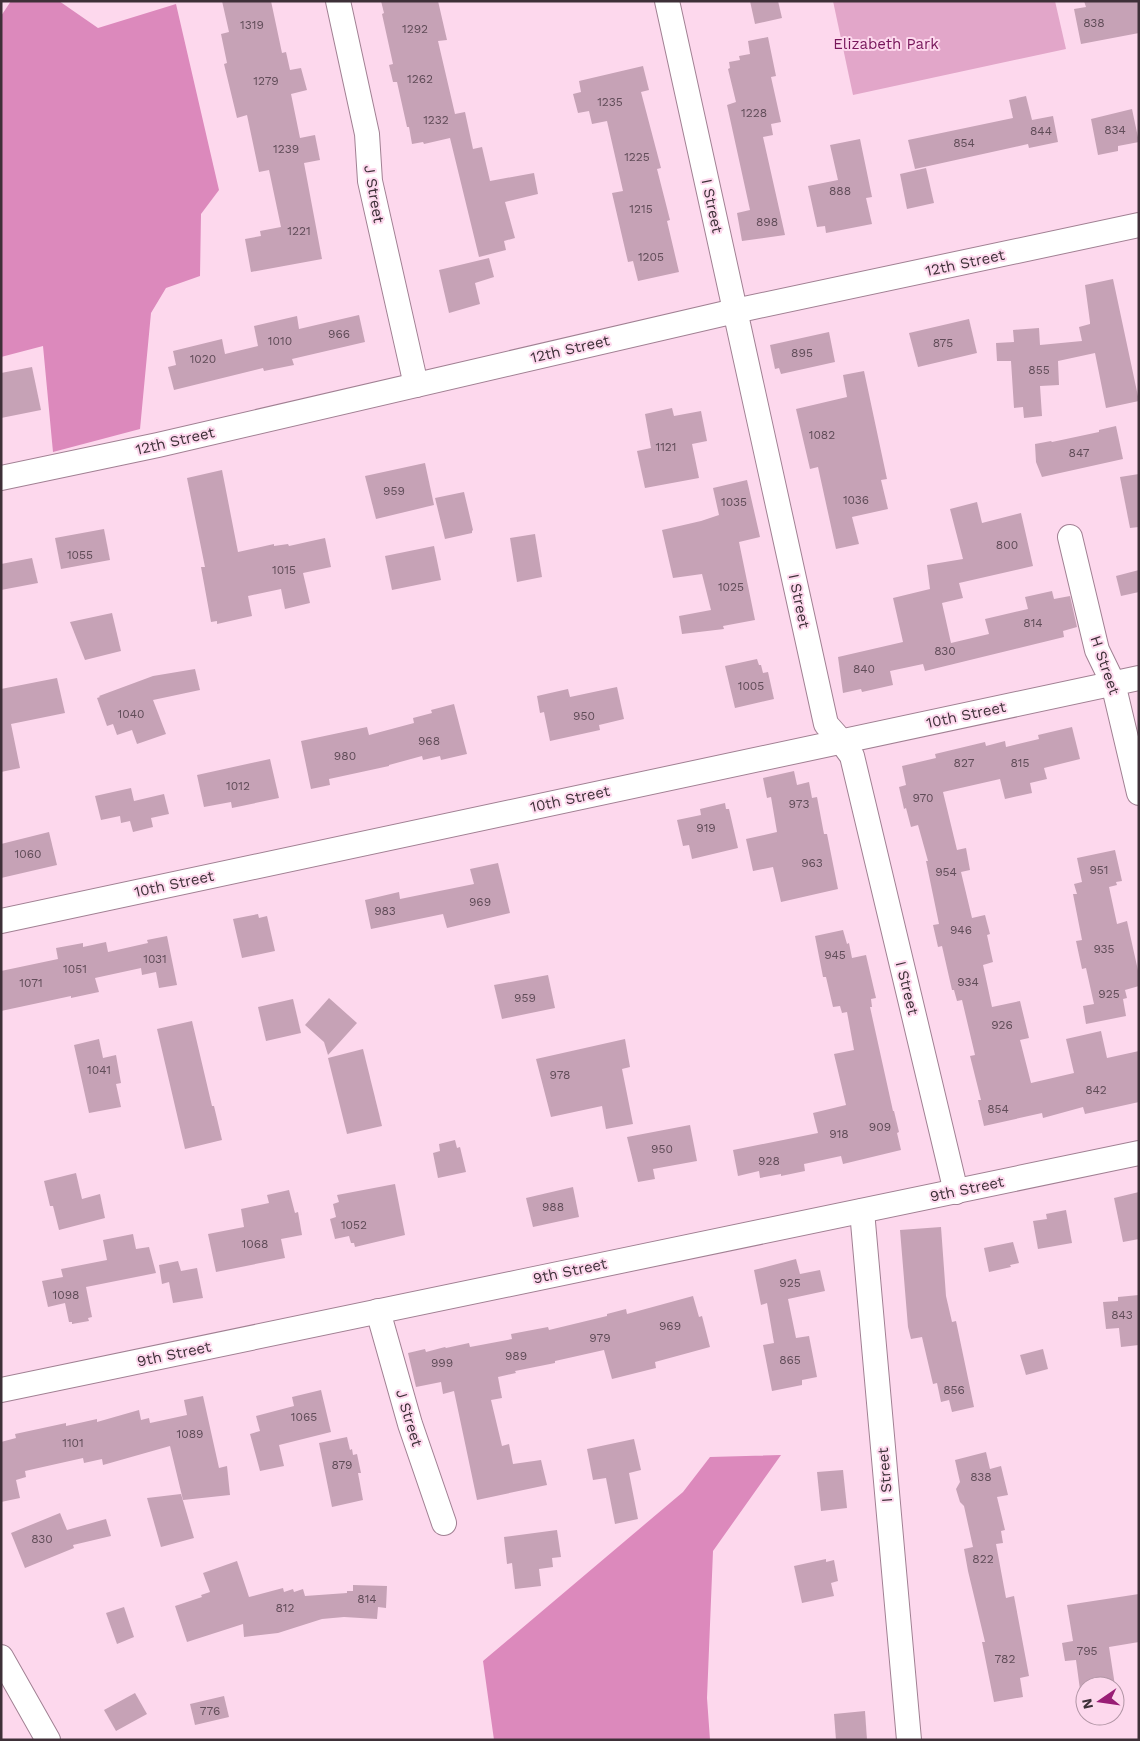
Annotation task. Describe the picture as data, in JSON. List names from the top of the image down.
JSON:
{
  "streets": {
    "street": [
      "J Street",
      "I Street",
      "12th Street",
      "H Street",
      "10th Street",
      "9th Street"
    ]
  },
  "crossings": [
    ["J Street", "12th Street"],
    ["J Street", "9th Street"],
    ["I Street", "12th Street"],
    ["I Street", "10th Street"],
    ["I Street", "9th Street"],
    ["H Street", "10th Street"]
  ],
  "parks": ["Elizabeth Park"],
  "house_numbers": [
    "838",
    "1319",
    "1292",
    "1262",
    "1279",
    "1235",
    "1228",
    "1232",
    "834",
    "844",
    "854",
    "1239",
    "1225",
    "888",
    "1215",
    "898",
    "1221",
    "1205",
    "966",
    "1010",
    "875",
    "895",
    "1020",
    "855",
    "1082",
    "1121",
    "847",
    "959",
    "1036",
    "1035",
    "800",
    "1055",
    "1015",
    "1025",
    "814",
    "830",
    "840",
    "1005",
    "1040",
    "950",
    "968",
    "980",
    "827",
    "815",
    "1012",
    "970",
    "973",
    "919",
    "1060",
    "963",
    "951",
    "954",
    "969",
    "983",
    "946",
    "935",
    "945",
    "1031",
    "1051",
    "934",
    "1071",
    "925",
    "959",
    "926",
    "1041",
    "978",
    "842",
    "854",
    "909",
    "918",
    "950",
    "928",
    "988",
    "1052",
    "1068",
    "925",
    "1098",
    "843",
    "969",
    "979",
    "989",
    "865",
    "999",
    "856",
    "1065",
    "1089",
    "1101",
    "879",
    "838",
    "830",
    "822",
    "814",
    "812",
    "795",
    "782",
    "776"
  ],
  "north": "left"
}
